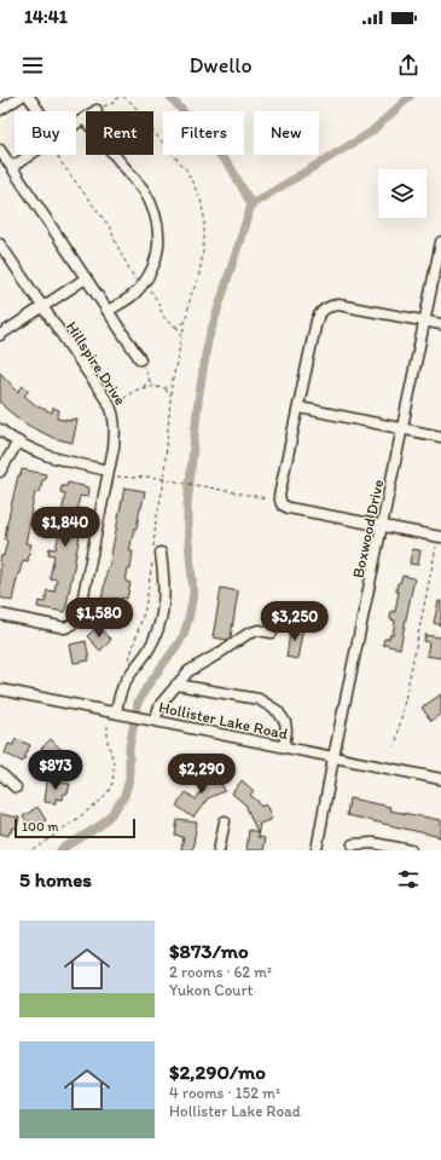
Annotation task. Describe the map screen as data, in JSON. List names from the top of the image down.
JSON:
{
  "streets": {
    "street": ["Hillspire Drive", "Boxwood Drive", "Hollister Lake Road"]
  },
  "crossings": [
    ["Boxwood Drive", "Hollister Lake Road"]
  ],
  "scale_bar": "100 m",
  "page": {
    "status": "14:41",
    "header": "Dwello",
    "chip": [
      "Buy",
      "Rent",
      "Filters",
      "New"
    ],
    "price": [
      "$1,840",
      "$1,580",
      "$3,250",
      "$873",
      "$2,290"
    ],
    "scale": "100 m",
    "heading": "5 homes",
    "list": [
      {
        "name": "$873/mo",
        "note": "2 rooms · 62 m² · Yukon Court"
      },
      {
        "name": "$2,290/mo",
        "note": "4 rooms · 152 m² · Hollister Lake Road"
      }
    ]
  }
}
